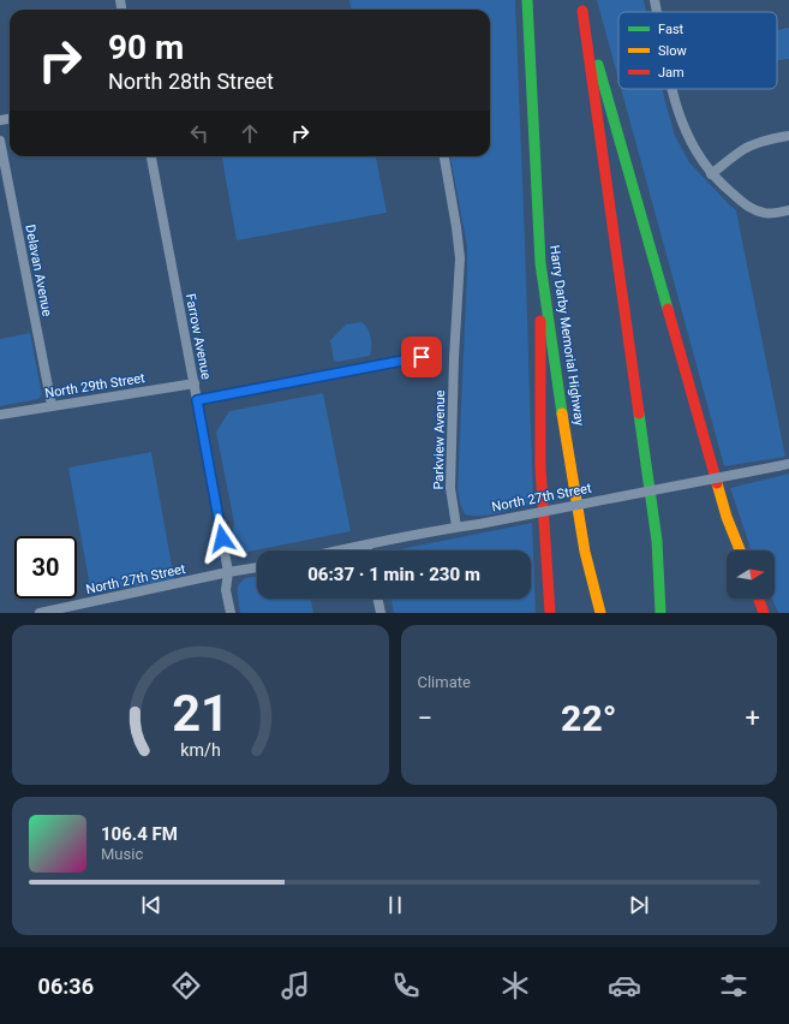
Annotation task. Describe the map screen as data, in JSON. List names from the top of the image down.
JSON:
{
  "streets": {
    "highway": ["Harry Darby Memorial Highway"],
    "street": [
      "Delavan Avenue",
      "Farrow Avenue",
      "North 29th Street",
      "Parkview Avenue",
      "North 27th Street"
    ]
  },
  "crossings": [
    ["Delavan Avenue", "North 29th Street"],
    ["Farrow Avenue", "North 29th Street"],
    ["Farrow Avenue", "North 27th Street"],
    ["Parkview Avenue", "North 27th Street"]
  ],
  "legend": ["Fast", "Slow", "Jam"],
  "north": "right",
  "page": {
    "turn": ["90 m", "North 28th Street"],
    "limit": "30",
    "trip": "06:37 · 1 min · 230 m",
    "tile": "Climate",
    "heat": ["−", "22°", "+"],
    "song": ["106.4 FM", "Music"],
    "tabs": "06:36",
    "gauge": ["21", "km/h"]
  }
}
